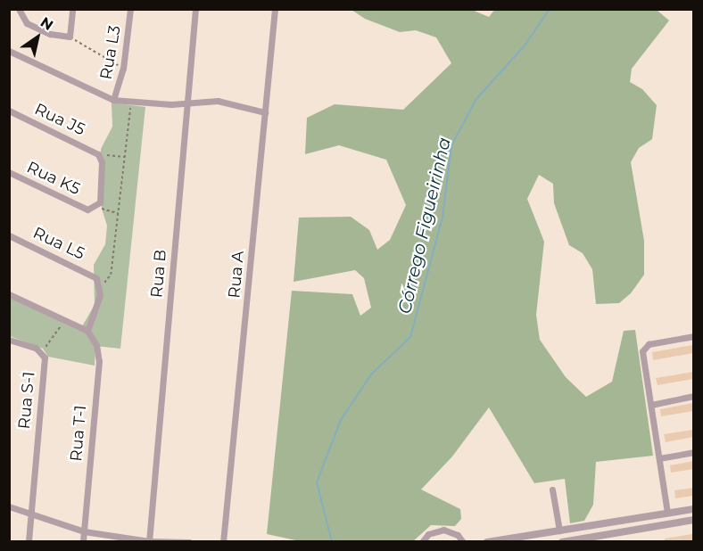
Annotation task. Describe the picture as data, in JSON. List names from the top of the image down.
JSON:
{
  "streets": {
    "street": [
      "Rua L3",
      "Rua J5",
      "Rua K5",
      "Rua L5",
      "Rua B",
      "Rua A",
      "Rua S-1",
      "Rua T-1"
    ]
  },
  "crossings": [
    ["Rua J5", "Rua K5"]
  ],
  "water": ["Córrego Figueirinha"],
  "north": "top right"
}
